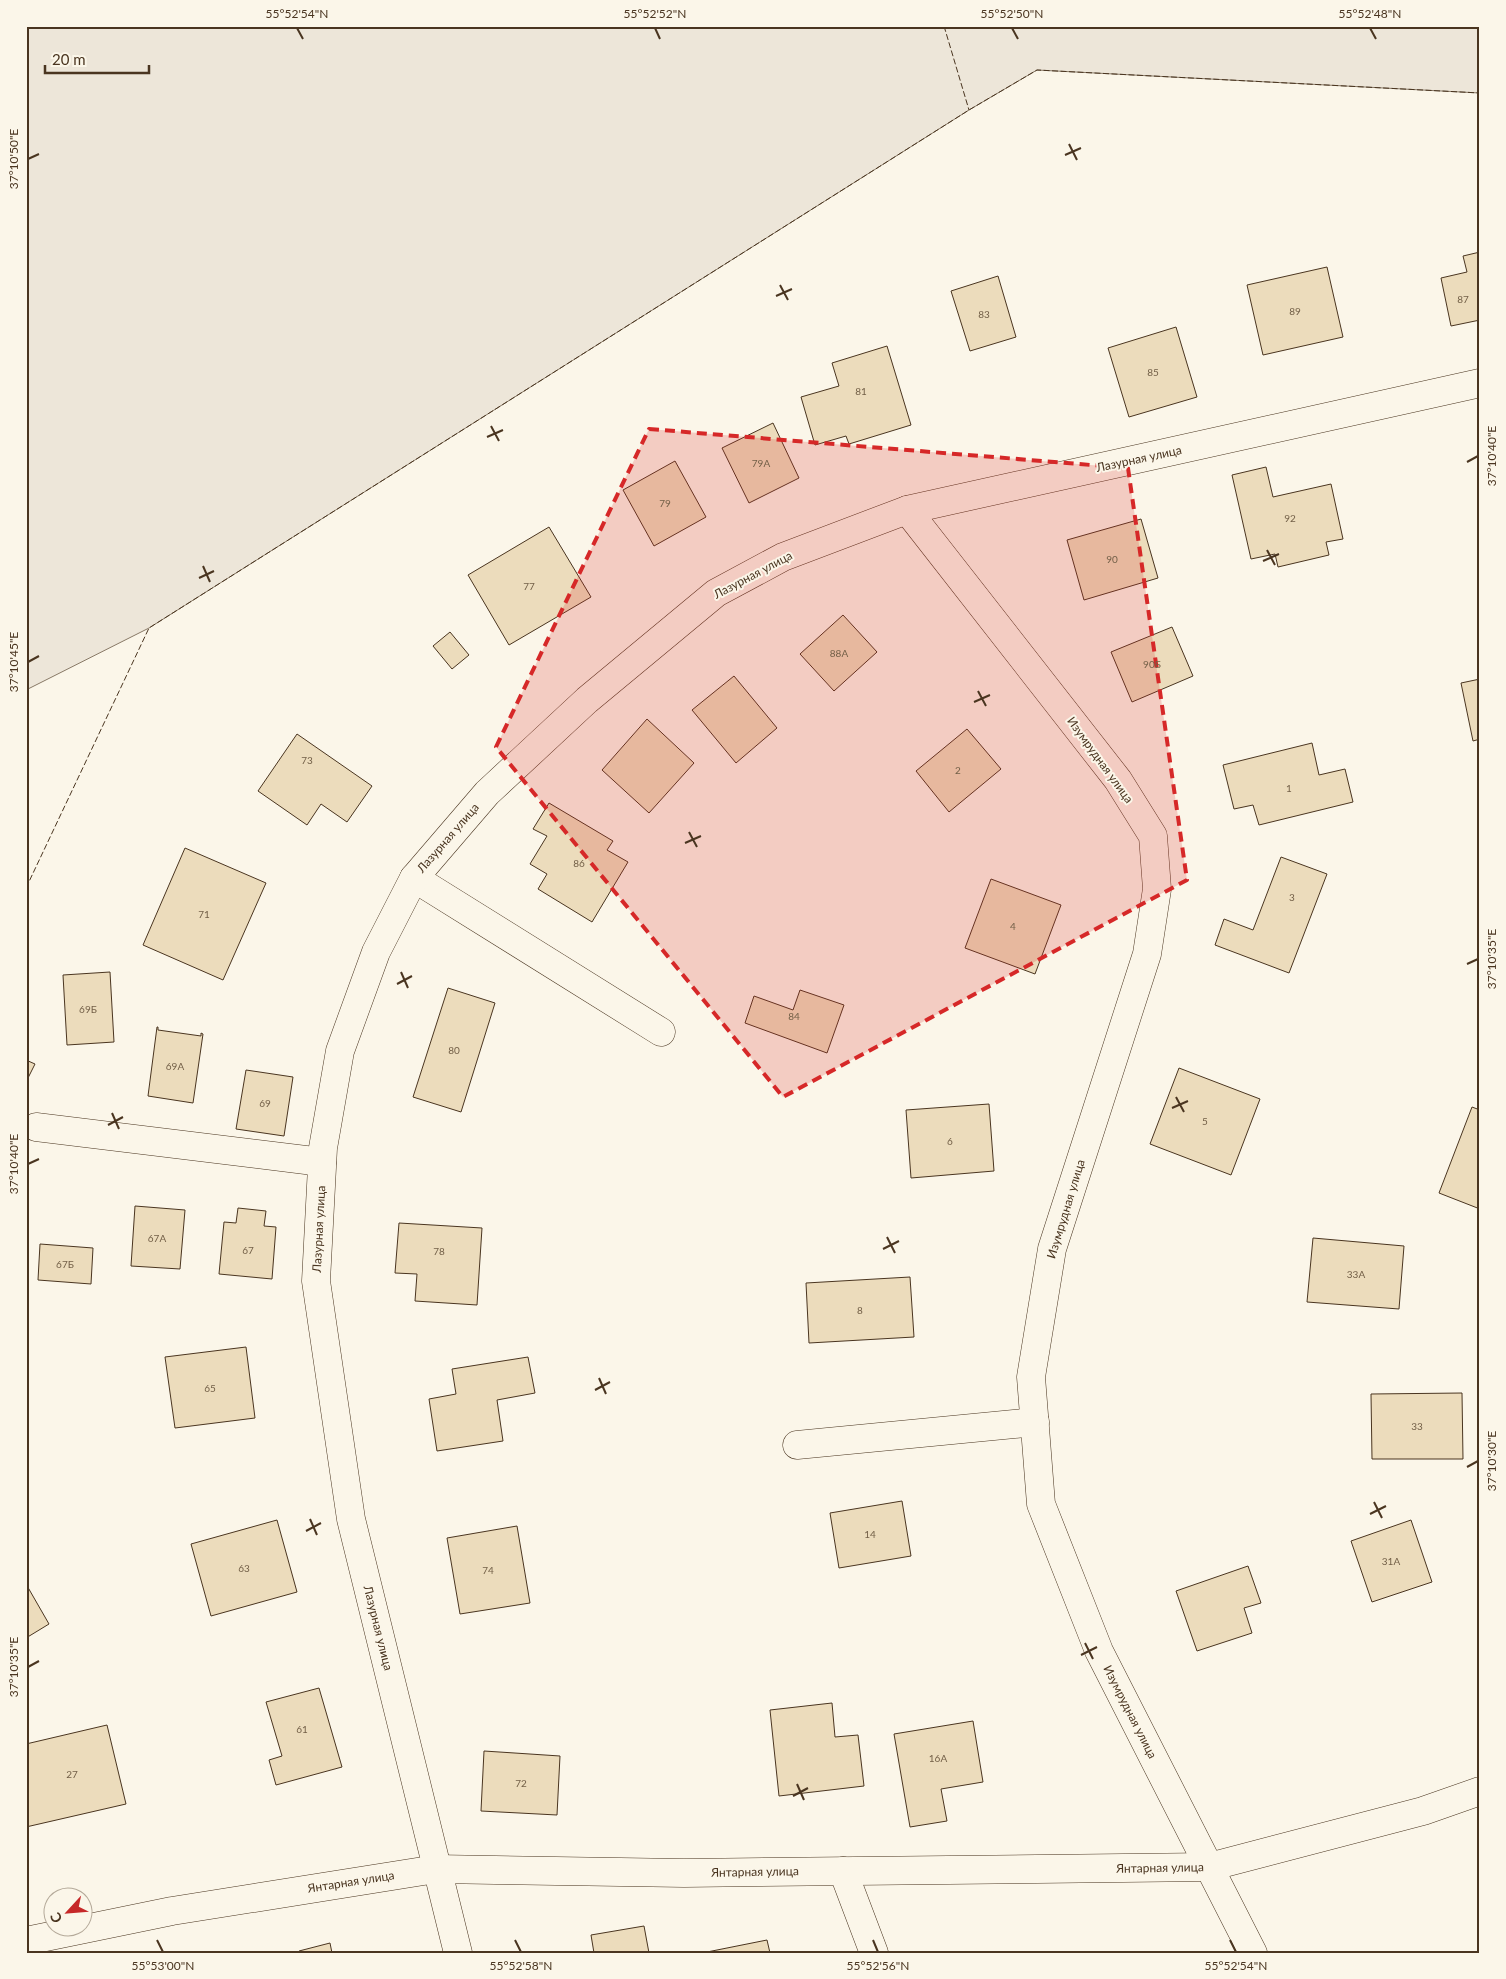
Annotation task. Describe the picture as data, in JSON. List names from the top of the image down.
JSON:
{
  "streets": {
    "street": ["Лазурная улица", "Изумрудная улица", "Янтарная улица"]
  },
  "crossings": [
    ["Лазурная улица", "Изумрудная улица"],
    ["Лазурная улица", "Янтарная улица"],
    ["Изумрудная улица", "Янтарная улица"]
  ],
  "house_numbers": [
    "87",
    "89",
    "83",
    "85",
    "81",
    "79А",
    "79",
    "92",
    "90",
    "77",
    "88А",
    "90Б",
    "73",
    "2",
    "1",
    "86",
    "3",
    "71",
    "4",
    "69Б",
    "84",
    "80",
    "69А",
    "69",
    "5",
    "6",
    "67А",
    "67",
    "78",
    "67Б",
    "33А",
    "8",
    "65",
    "33",
    "14",
    "31А",
    "63",
    "74",
    "61",
    "16А",
    "27",
    "72"
  ],
  "scale_bar": "20 m",
  "north": "bottom left",
  "coordinates": [
    "55°52'54\"N",
    "55°52'52\"N",
    "55°52'50\"N",
    "55°52'48\"N",
    "37°10'50\"E",
    "37°10'40\"E",
    "37°10'45\"E",
    "37°10'35\"E",
    "37°10'30\"E",
    "55°53'00\"N",
    "55°52'58\"N",
    "55°52'56\"N"
  ]
}
